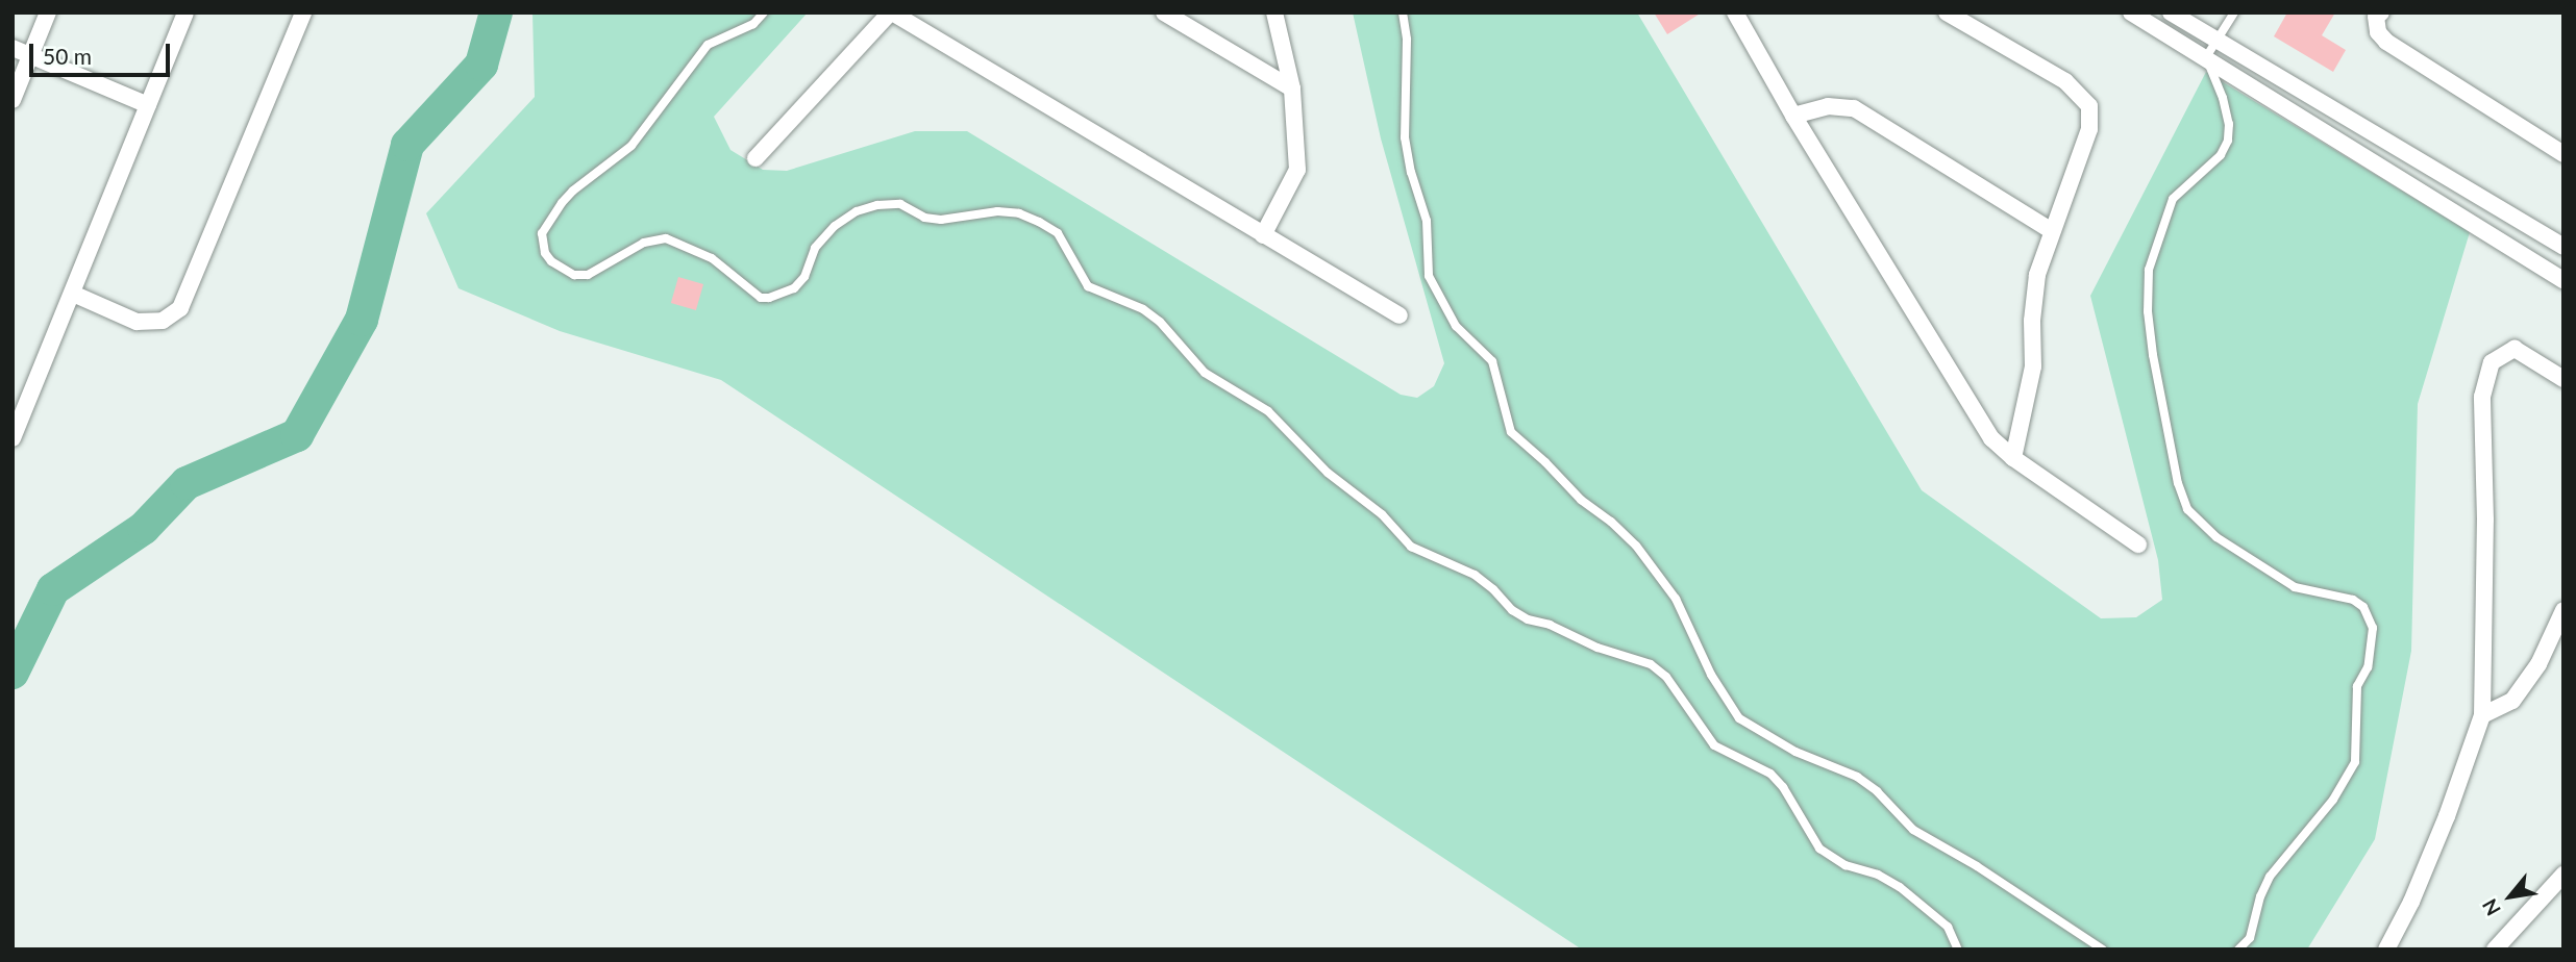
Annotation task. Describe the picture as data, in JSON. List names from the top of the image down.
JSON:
{
  "scale_bar": "50 m",
  "north": "bottom left"
}
